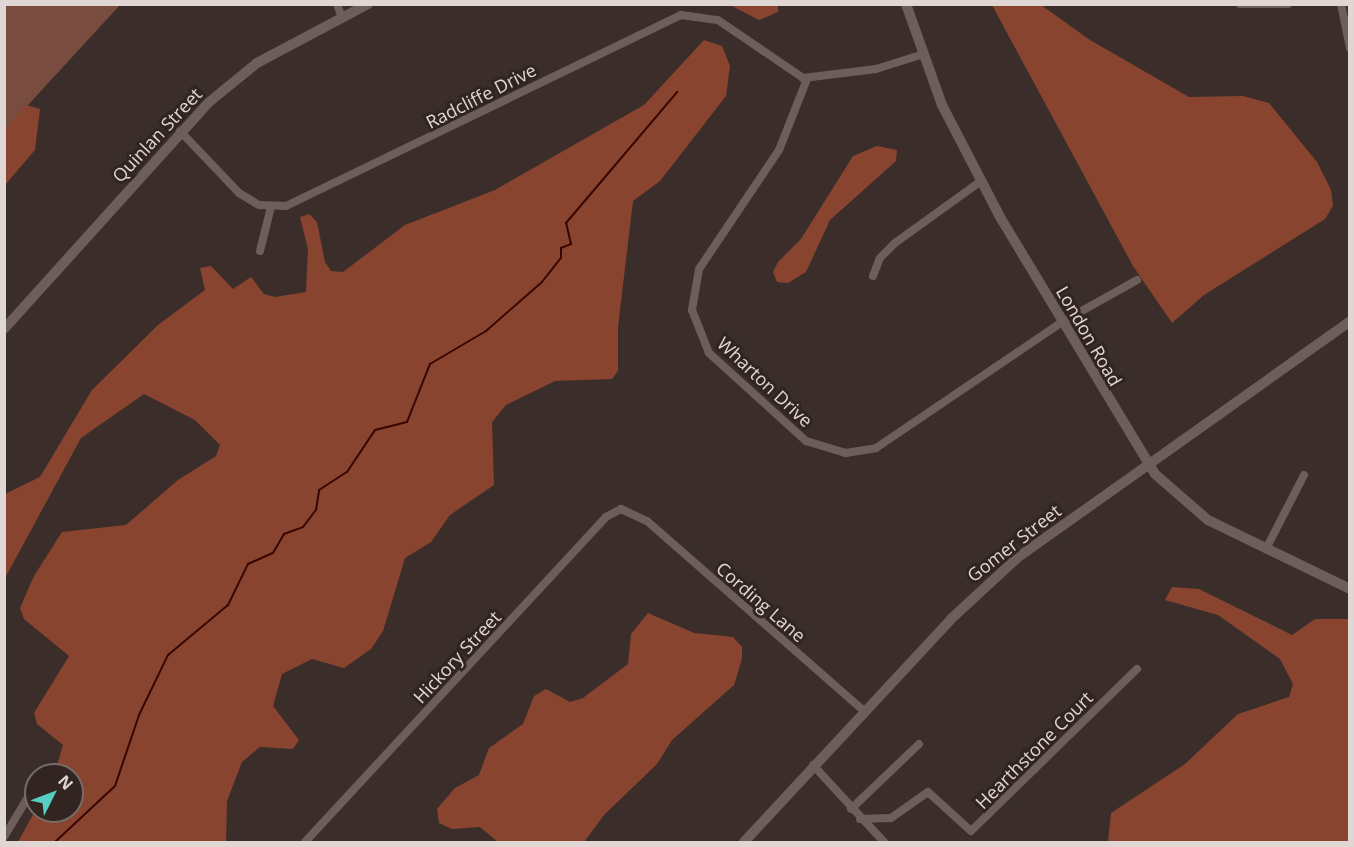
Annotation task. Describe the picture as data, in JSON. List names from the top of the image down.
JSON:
{
  "streets": {
    "street": [
      "Radcliffe Drive",
      "Quinlan Street",
      "London Road",
      "Wharton Drive",
      "Gomer Street",
      "Cording Lane",
      "Hickory Street",
      "Hearthstone Court"
    ]
  },
  "crossings": [
    ["Radcliffe Drive", "Wharton Drive"],
    ["London Road", "Wharton Drive"],
    ["London Road", "Gomer Street"],
    ["Gomer Street", "Cording Lane"],
    ["Cording Lane", "Hickory Street"]
  ],
  "north": "top right"
}
